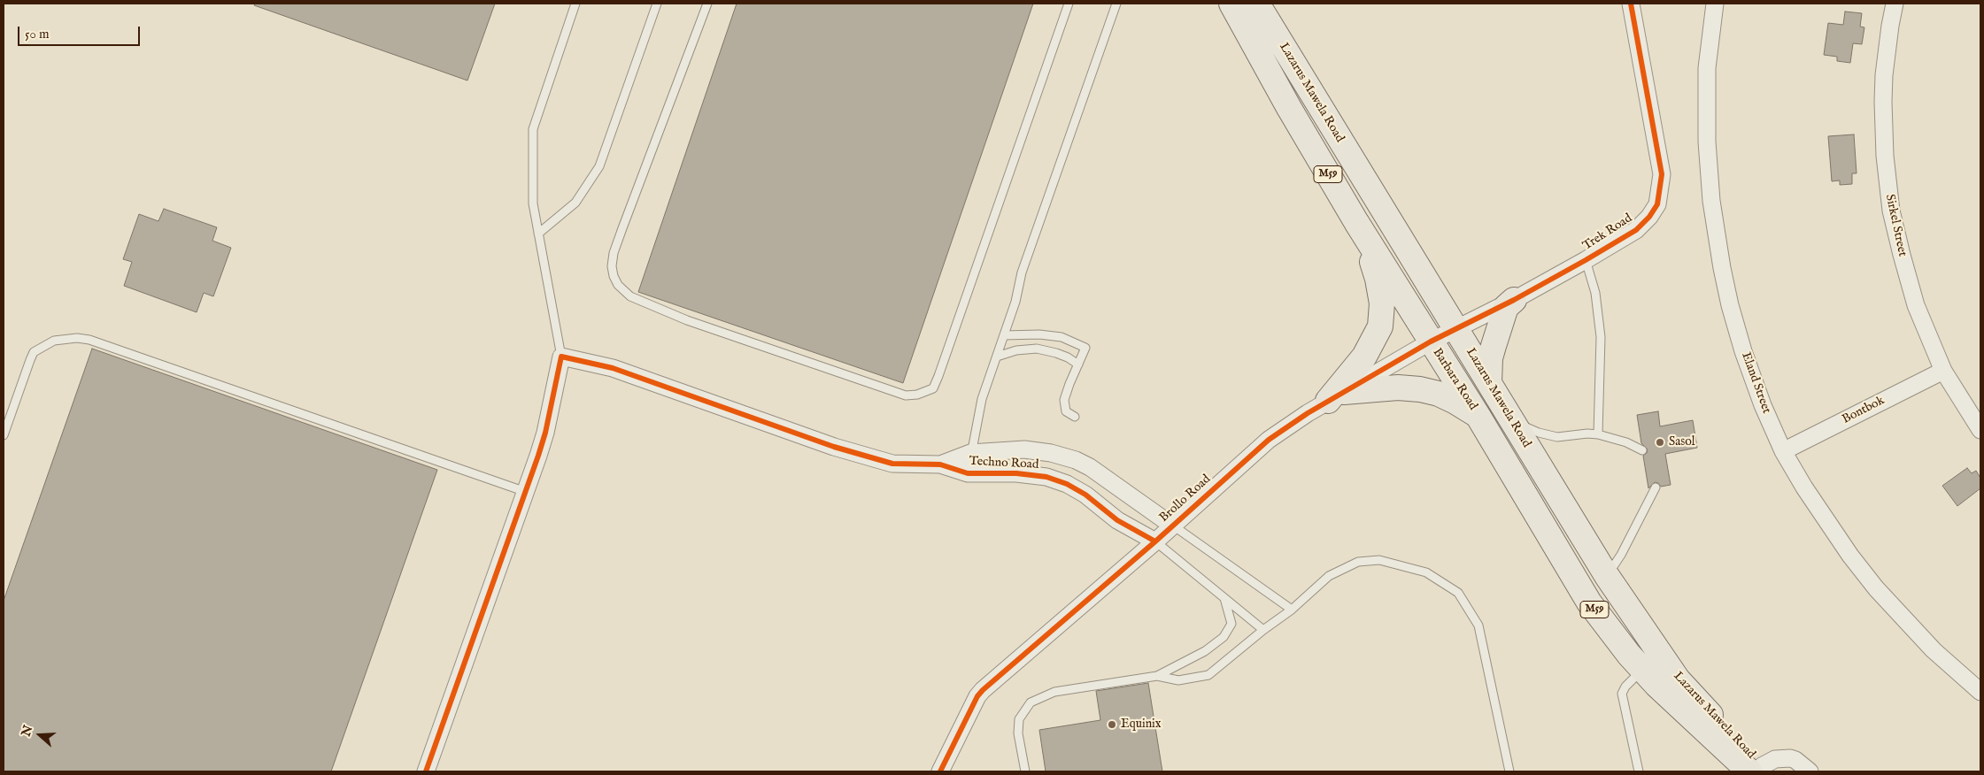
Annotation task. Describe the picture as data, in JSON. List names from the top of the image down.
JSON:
{
  "streets": {
    "main road": ["Lazarus Mawela Road", "M59", "Barbara Road"],
    "street": [
      "Sirkel Street",
      "Trek Road",
      "Eland Street",
      "Bontbok",
      "Techno Road",
      "Brollo Road"
    ]
  },
  "crossings": [
    ["Lazarus Mawela Road", "Trek Road"],
    ["Lazarus Mawela Road", "Barbara Road"],
    ["Lazarus Mawela Road", "Brollo Road"],
    ["Sirkel Street", "Bontbok"],
    ["Trek Road", "Barbara Road"],
    ["Trek Road", "Brollo Road"],
    ["Barbara Road", "Brollo Road"],
    ["Eland Street", "Bontbok"],
    ["Techno Road", "Brollo Road"]
  ],
  "places": ["Sasol", "Equinix"],
  "scale_bar": "50 m",
  "north": "left"
}
